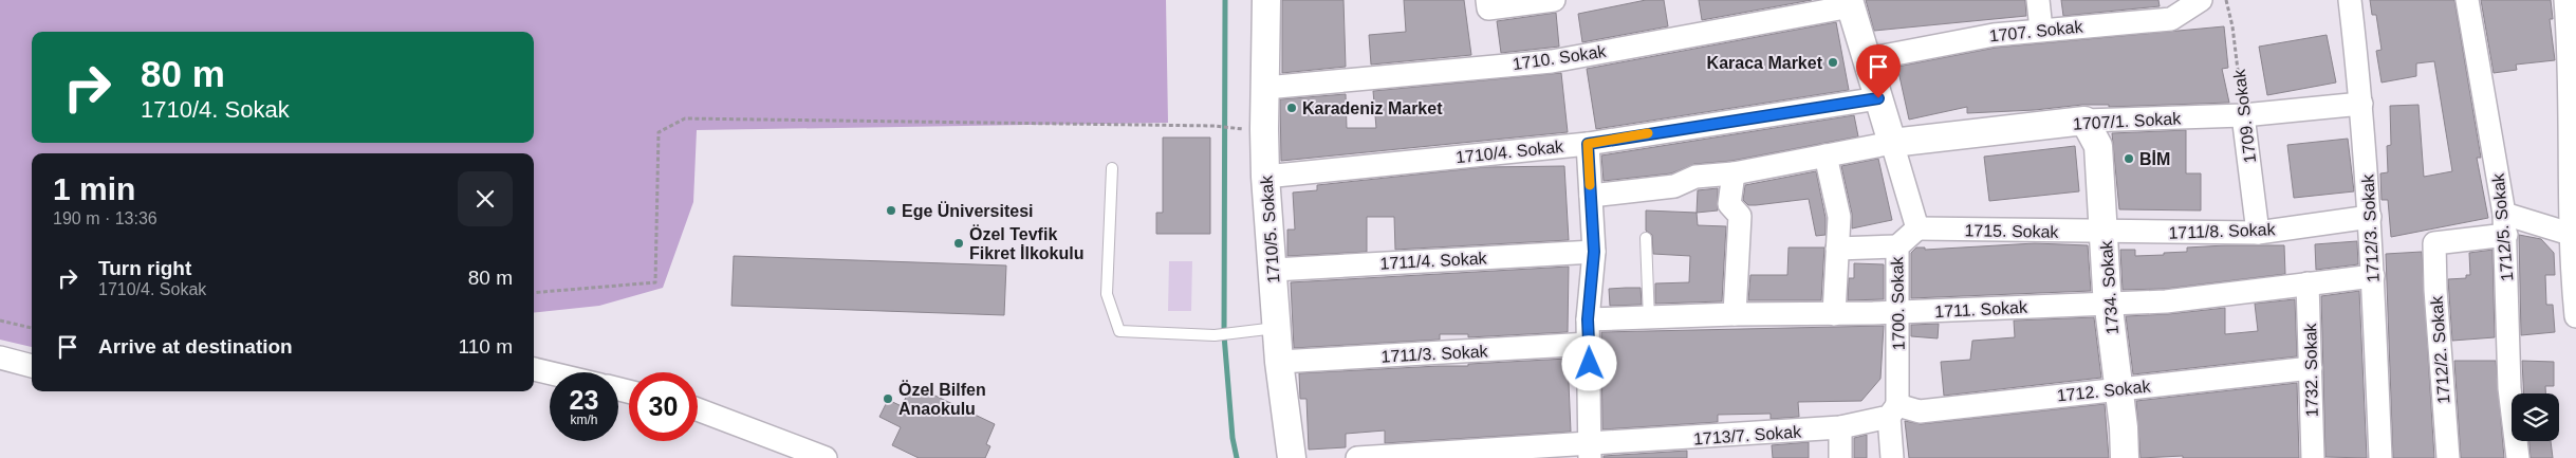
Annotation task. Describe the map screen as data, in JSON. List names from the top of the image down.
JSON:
{
  "streets": {
    "street": [
      "1707. Sokak",
      "1710. Sokak",
      "1709. Sokak",
      "1707/1. Sokak",
      "1710/4. Sokak",
      "1712/5. Sokak",
      "1712/3. Sokak",
      "1710/5. Sokak",
      "1715. Sokak",
      "1711/8. Sokak",
      "1711/4. Sokak",
      "1734. Sokak",
      "1700. Sokak",
      "1711. Sokak",
      "1712/2. Sokak",
      "1711/3. Sokak",
      "1732. Sokak",
      "1712. Sokak",
      "1713/7. Sokak"
    ]
  },
  "crossings": [
    ["1710. Sokak", "1710/5. Sokak"],
    ["1709. Sokak", "1707/1. Sokak"],
    ["1709. Sokak", "1711/8. Sokak"],
    ["1707/1. Sokak", "1712/3. Sokak"],
    ["1707/1. Sokak", "1734. Sokak"],
    ["1710/4. Sokak", "1710/5. Sokak"],
    ["1712/5. Sokak", "1712/2. Sokak"],
    ["1712/3. Sokak", "1711/8. Sokak"],
    ["1712/3. Sokak", "1711. Sokak"],
    ["1710/5. Sokak", "1711/4. Sokak"],
    ["1710/5. Sokak", "1711/3. Sokak"],
    ["1715. Sokak", "1711/8. Sokak"],
    ["1715. Sokak", "1734. Sokak"],
    ["1715. Sokak", "1700. Sokak"],
    ["1711/8. Sokak", "1734. Sokak"],
    ["1734. Sokak", "1711. Sokak"],
    ["1734. Sokak", "1712. Sokak"],
    ["1700. Sokak", "1711. Sokak"],
    ["1700. Sokak", "1712. Sokak"],
    ["1700. Sokak", "1713/7. Sokak"],
    ["1711. Sokak", "1732. Sokak"],
    ["1732. Sokak", "1712. Sokak"],
    ["1712. Sokak", "1713/7. Sokak"]
  ],
  "places": [
    "Karaca Market",
    "Karadeniz Market",
    "BİM",
    "Ege Üniversitesi",
    "Özel Tevfik Fikret İlkokulu",
    "Özel Bilfen Anaokulu"
  ],
  "page": {
    "turn": ["80 m", "1710/4. Sokak"],
    "heading": ["1 min", "190 m · 13:36"],
    "list": [
      {
        "name": "Turn right",
        "note": "1710/4. Sokak",
        "value": "80 m"
      },
      {
        "name": "Arrive at destination",
        "value": "110 m"
      }
    ],
    "speed": "23 km/h",
    "limit": "30"
  }
}
